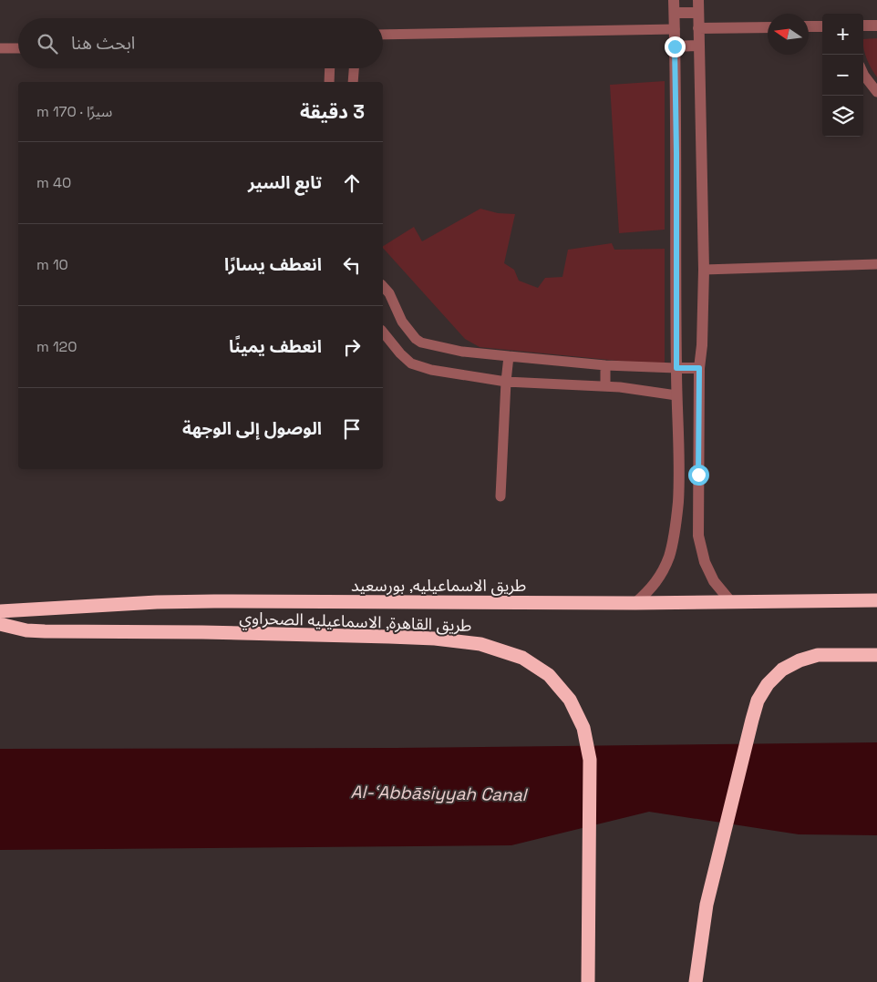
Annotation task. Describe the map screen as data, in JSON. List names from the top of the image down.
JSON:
{
  "streets": {
    "highway": ["طريق الاسماعيليه, بورسعيد", "طريق القاهرة, الاسماعيليه الصحراوي"]
  },
  "water": ["Al-ʿAbbāsiyyah Canal"],
  "north": "left",
  "page": {
    "map_buttons": ["+", "−"],
    "search": "ابحث هنا",
    "heading": ["3 دقيقة", "سيرًا · 170 m"],
    "list": [
      ["تابع السير", "40 m"],
      ["انعطف يسارًا", "10 m"],
      ["انعطف يمينًا", "120 m"],
      "الوصول إلى الوجهة"
    ]
  }
}
